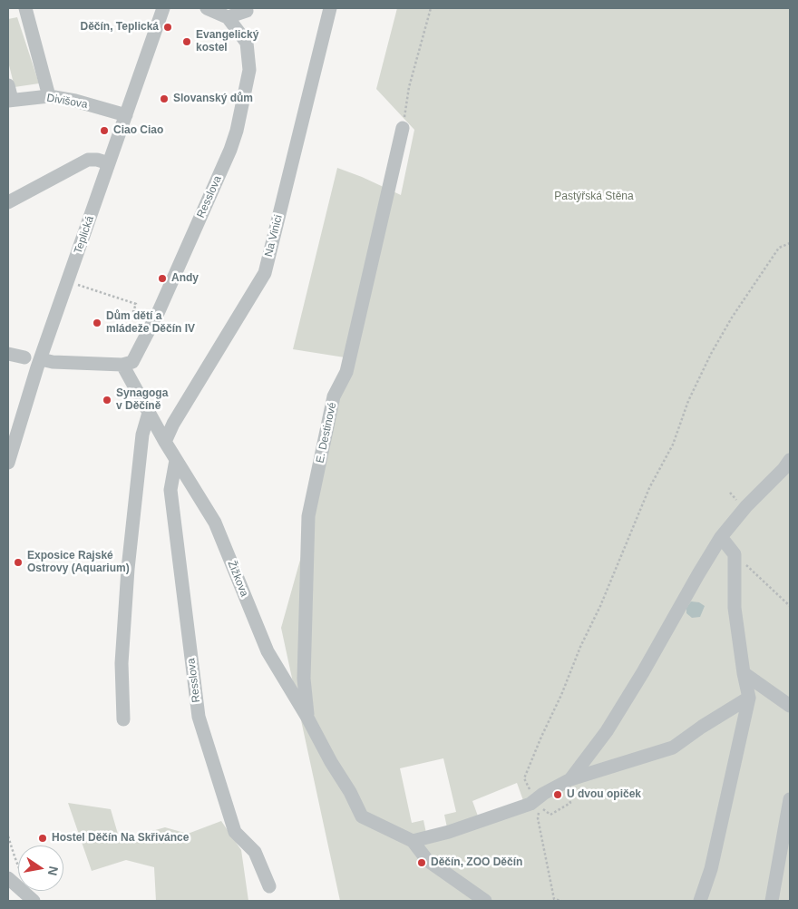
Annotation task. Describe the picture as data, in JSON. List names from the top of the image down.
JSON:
{
  "streets": {
    "street": [
      "Divišova",
      "Resslova",
      "Teplická",
      "Na Vinici",
      "E. Destinové",
      "Žižkova"
    ]
  },
  "crossings": [
    ["Divišova", "Teplická"],
    ["Resslova", "Žižkova"],
    ["Na Vinici", "Žižkova"],
    ["E. Destinové", "Žižkova"]
  ],
  "parks": ["Pastýřská Stěna"],
  "places": [
    "Děčín, Teplická",
    "Evangelický kostel",
    "Slovanský dům",
    "Ciao Ciao",
    "Andy",
    "Dům dětí a mládeže Děčín IV",
    "Synagoga v Děčíně",
    "Exposice Rajské Ostrovy (Aquarium)",
    "U dvou opiček",
    "Hostel Děčín Na Skřivánce",
    "Děčín, ZOO Děčín"
  ],
  "north": "right"
}
